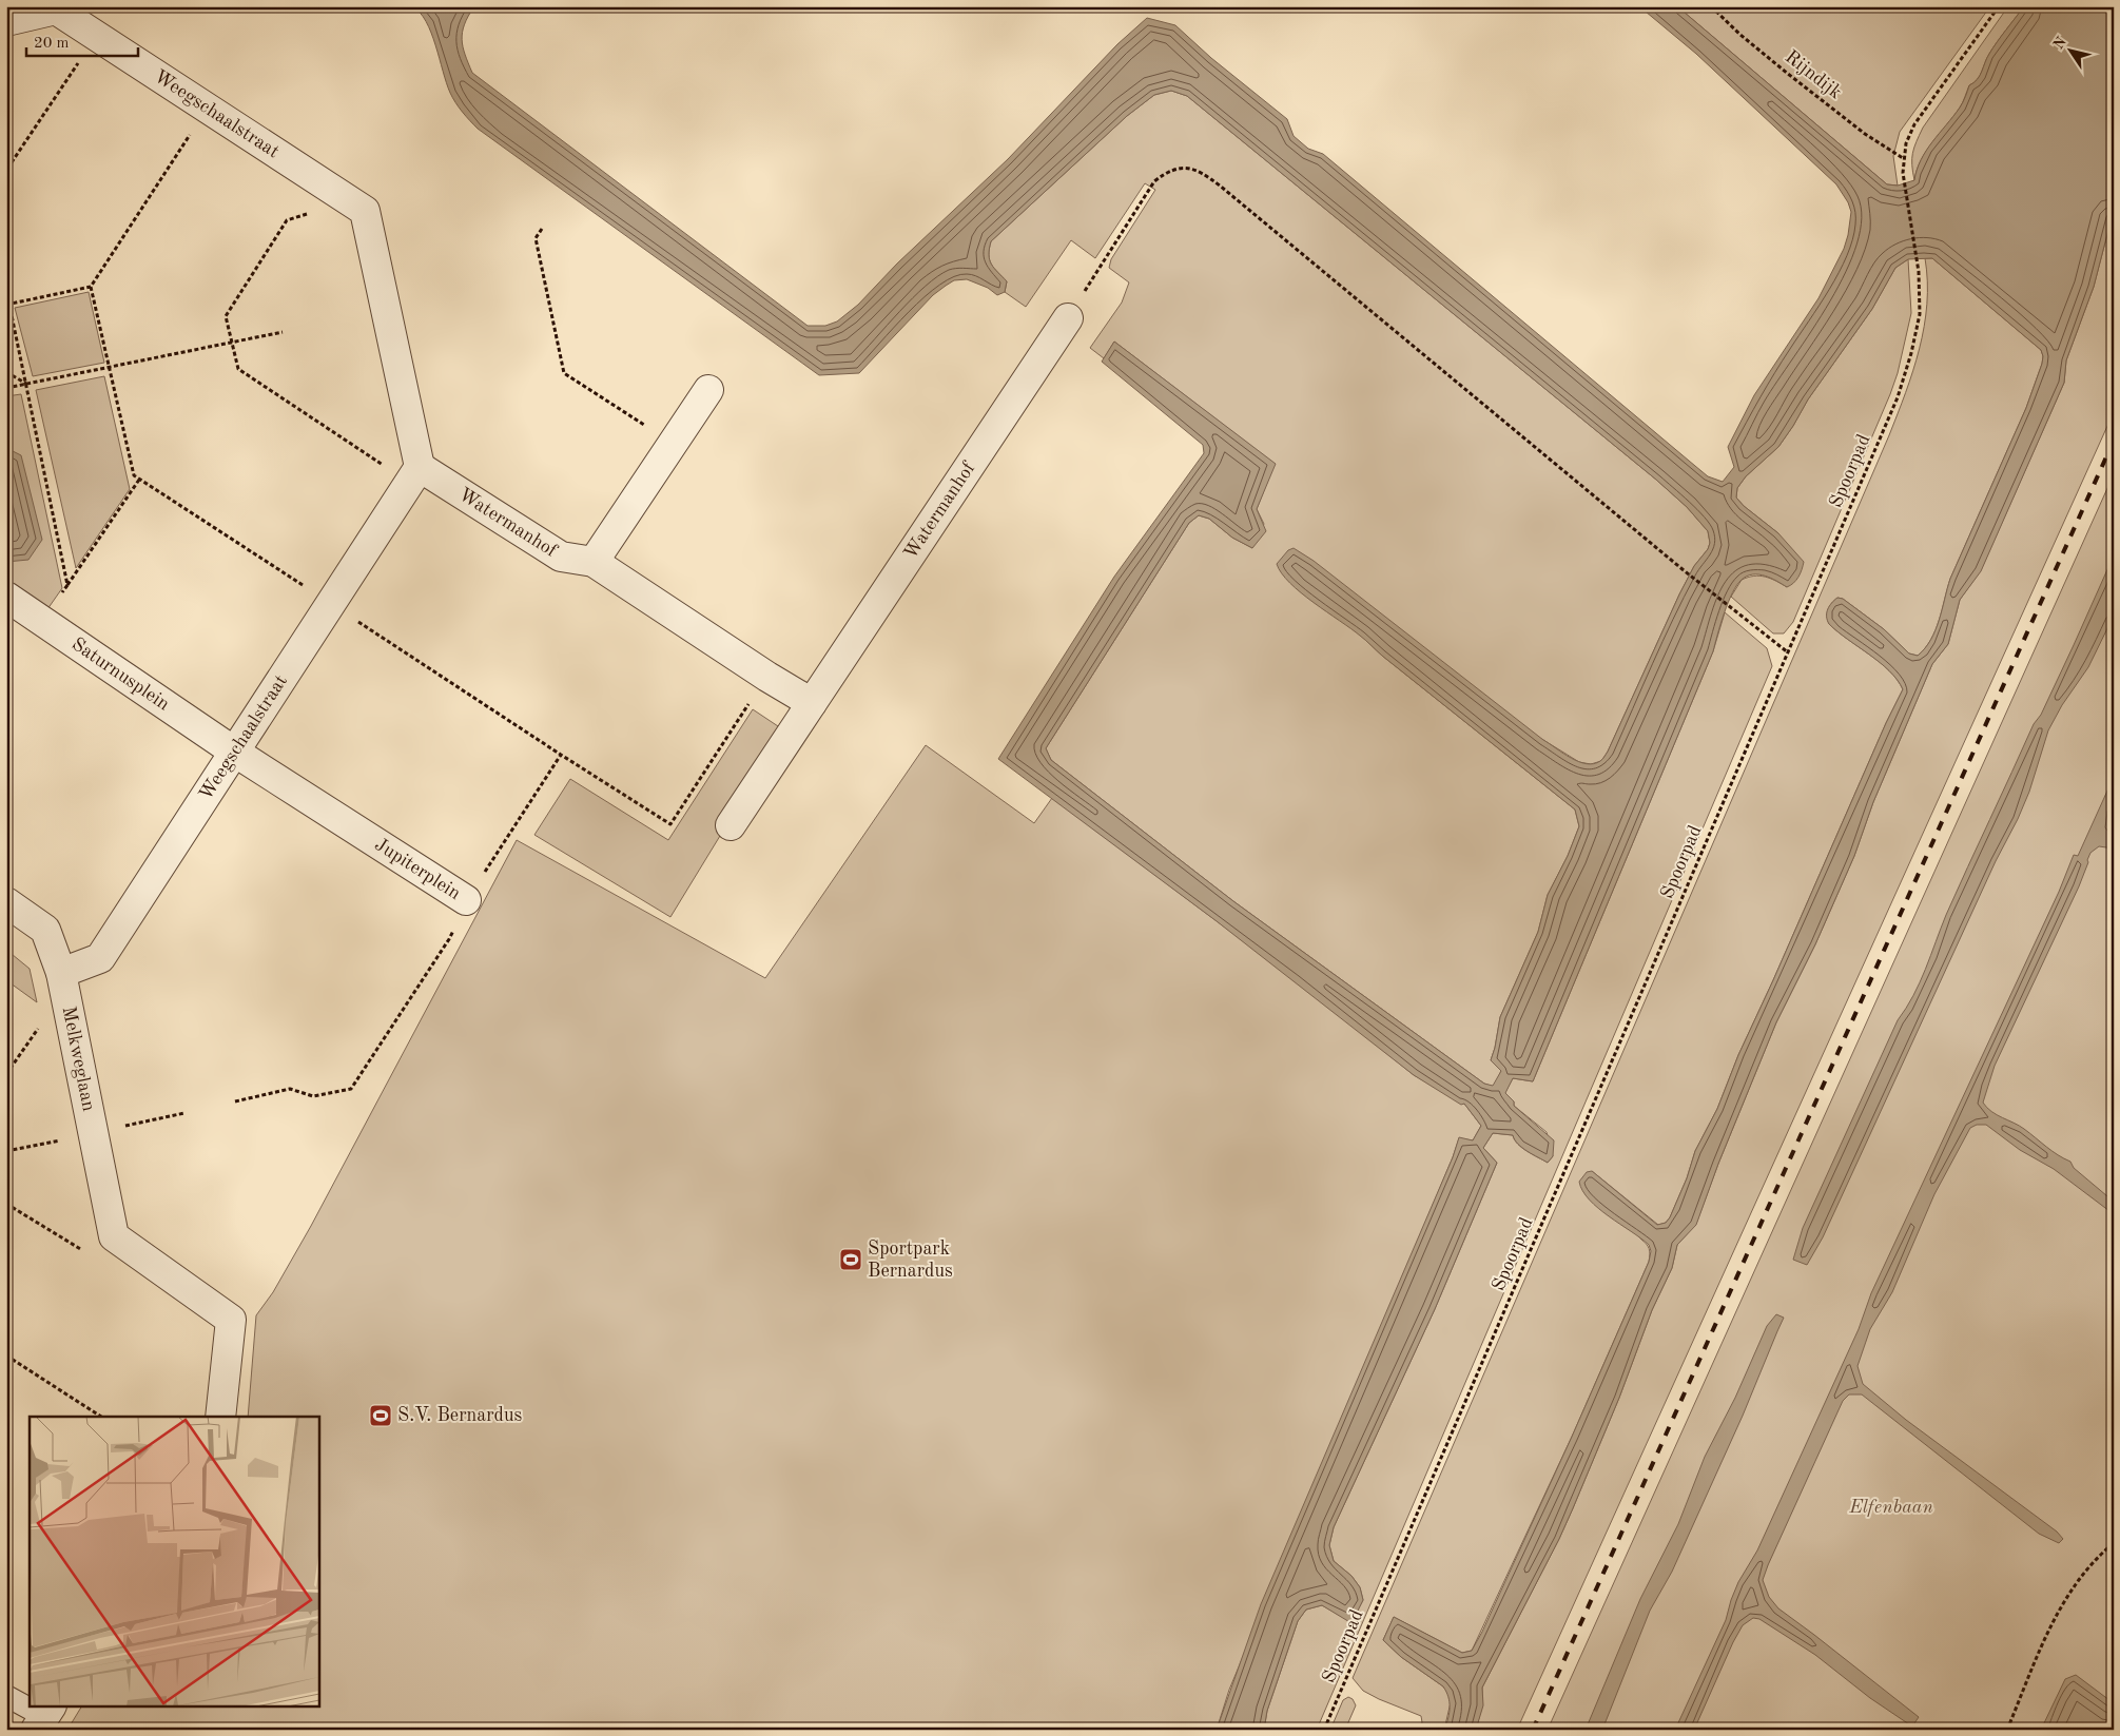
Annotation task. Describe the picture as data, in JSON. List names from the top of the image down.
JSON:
{
  "streets": {
    "street": [
      "Weegschaalstraat",
      "Watermanhof",
      "Saturnusplein",
      "Jupiterplein",
      "Melkweglaan"
    ],
    "path": ["Rijndijk", "Spoorpad"]
  },
  "crossings": [
    ["Rijndijk", "Spoorpad"],
    ["Weegschaalstraat", "Watermanhof"],
    ["Weegschaalstraat", "Saturnusplein"],
    ["Weegschaalstraat", "Jupiterplein"],
    ["Weegschaalstraat", "Melkweglaan"],
    ["Saturnusplein", "Jupiterplein"]
  ],
  "parks": ["Elfenbaan"],
  "places": {
    "sports": ["Sportpark Bernardus", "S.V. Bernardus"]
  },
  "scale_bar": "20 m",
  "north": "top left"
}
